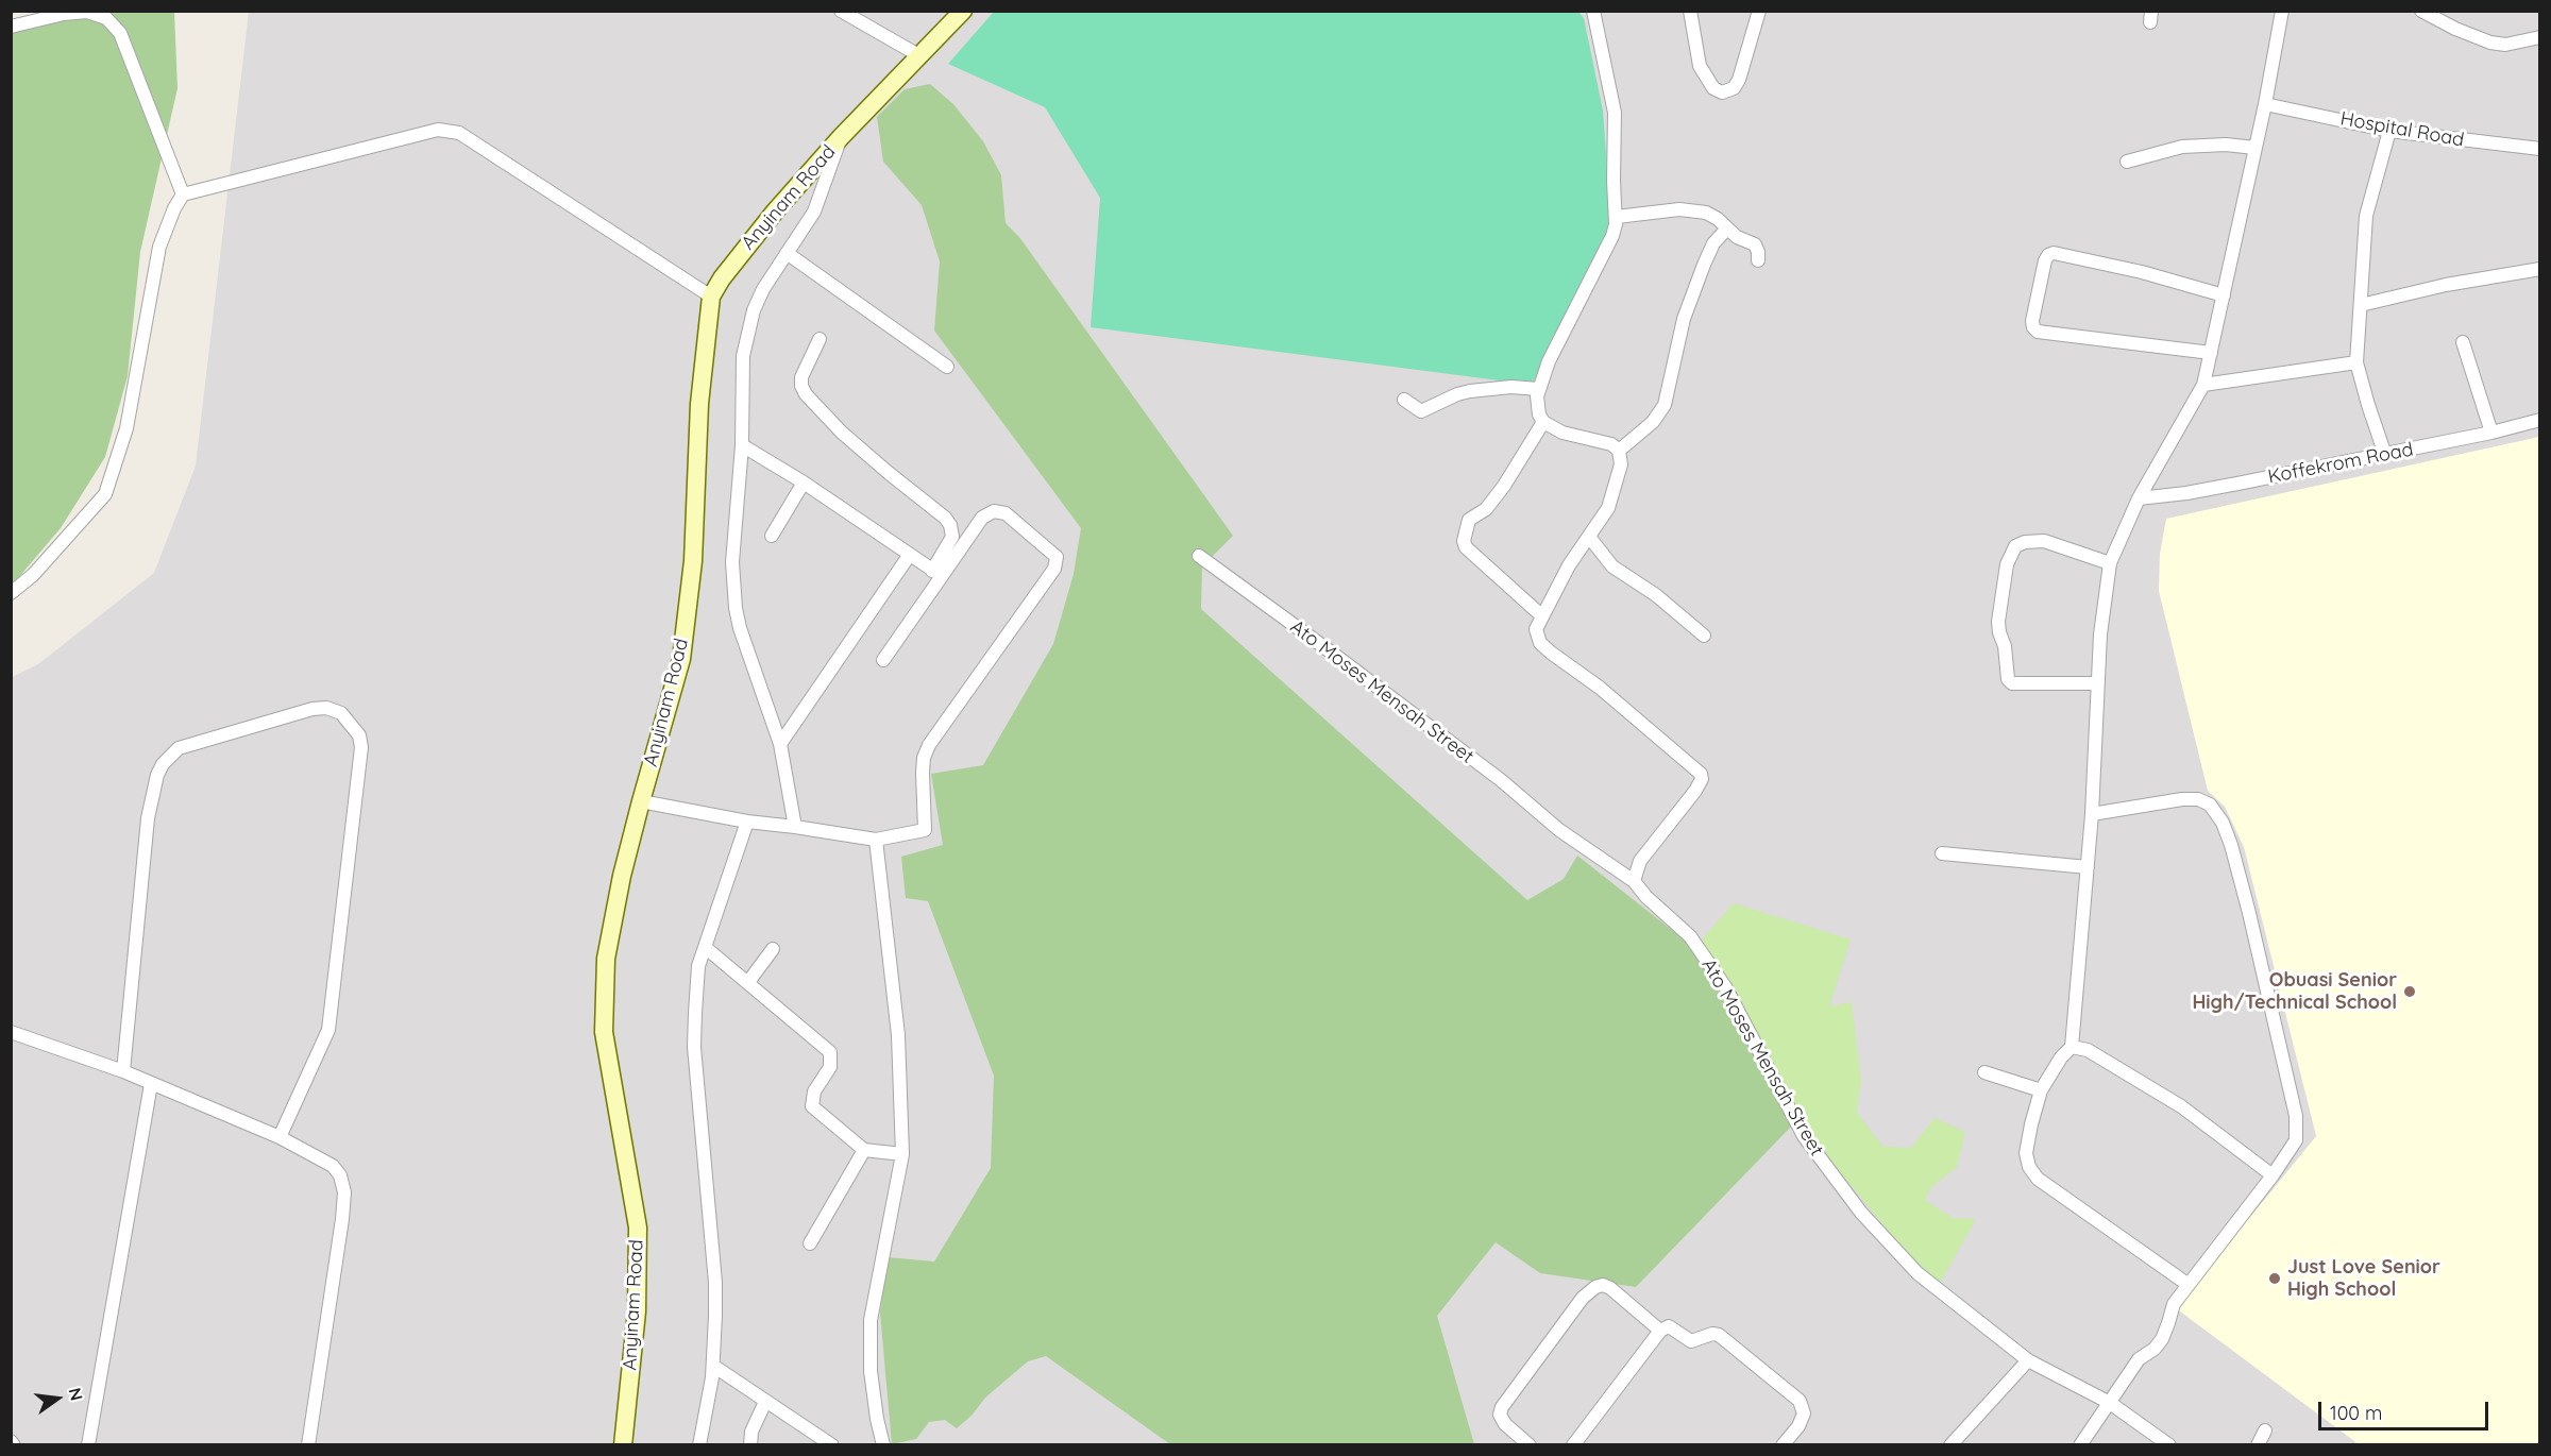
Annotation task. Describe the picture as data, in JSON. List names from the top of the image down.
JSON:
{
  "streets": {
    "street": [
      "Hospital Road",
      "Anyinam Road",
      "Koffekrom Road",
      "Ato Moses Mensah Street"
    ]
  },
  "places": ["Obuasi Senior High/Technical School", "Just Love Senior High School"],
  "scale_bar": "100 m",
  "north": "right"
}
